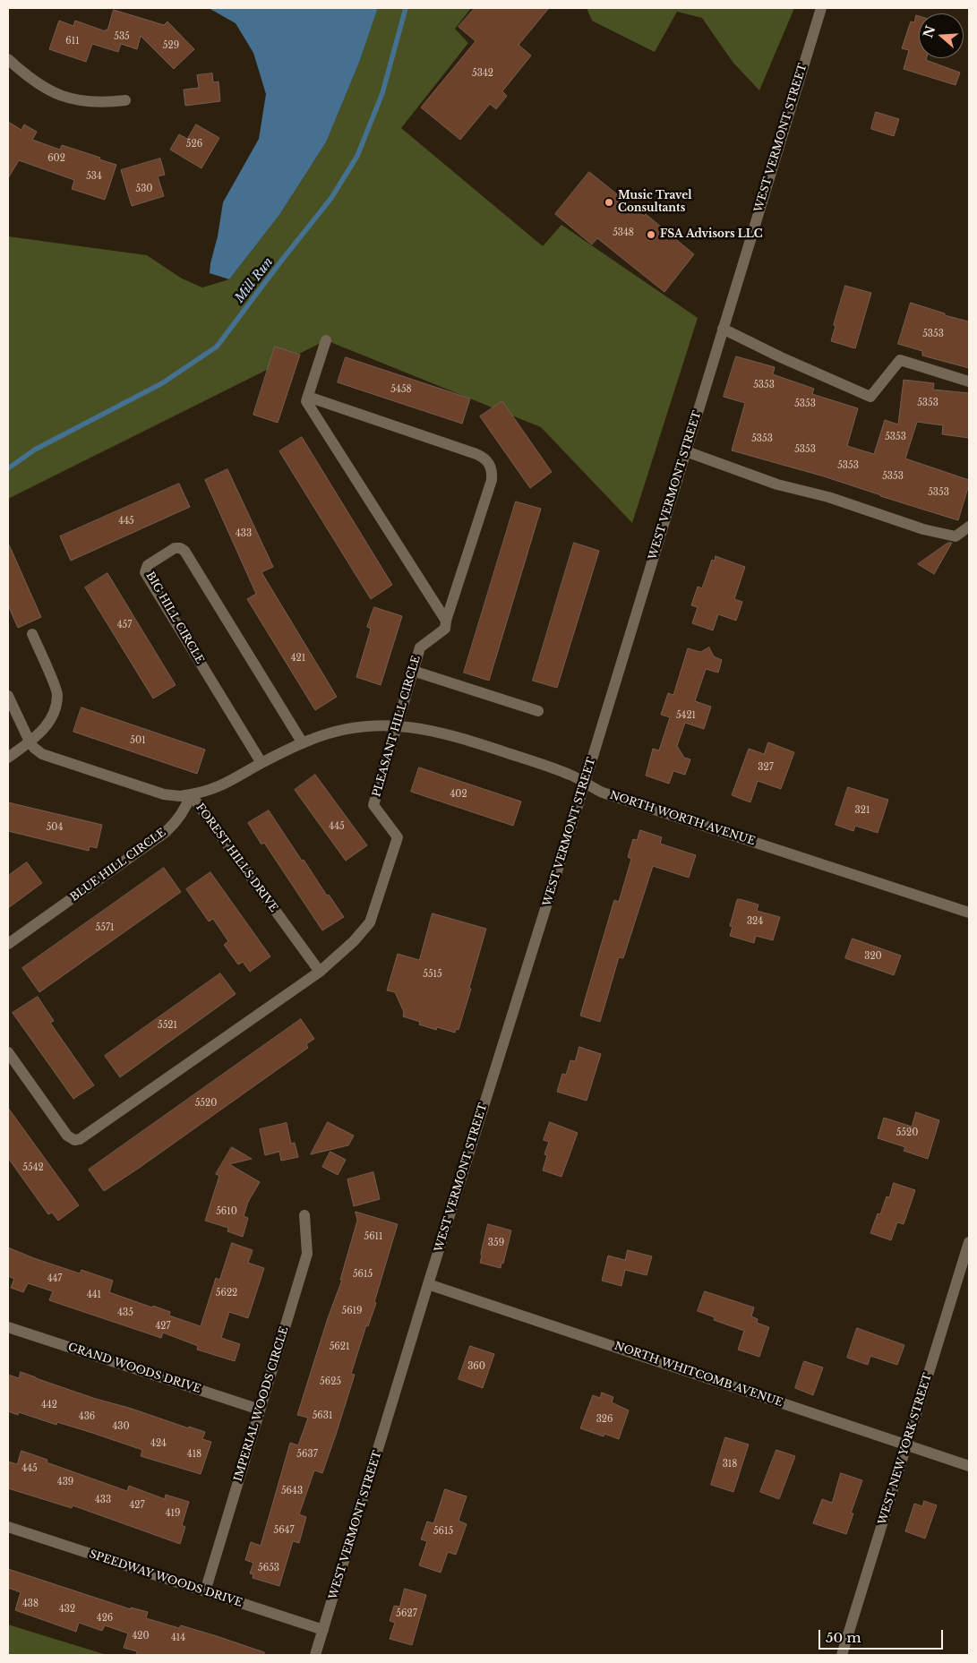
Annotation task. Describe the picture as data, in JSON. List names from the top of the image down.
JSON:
{
  "streets": {
    "street": [
      "WEST VERMONT STREET",
      "BIG HILL CIRCLE",
      "PLEASANT HILL CIRCLE",
      "NORTH WORTH AVENUE",
      "FOREST HILLS DRIVE",
      "BLUE HILL CIRCLE",
      "GRAND WOODS DRIVE",
      "NORTH WHITCOMB AVENUE",
      "IMPERIAL WOODS CIRCLE",
      "WEST NEW YORK STREET",
      "SPEEDWAY WOODS DRIVE"
    ]
  },
  "crossings": [
    ["WEST VERMONT STREET", "NORTH WORTH AVENUE"],
    ["WEST VERMONT STREET", "NORTH WHITCOMB AVENUE"],
    ["WEST VERMONT STREET", "SPEEDWAY WOODS DRIVE"],
    ["PLEASANT HILL CIRCLE", "NORTH WORTH AVENUE"],
    ["PLEASANT HILL CIRCLE", "FOREST HILLS DRIVE"],
    ["FOREST HILLS DRIVE", "BLUE HILL CIRCLE"],
    ["GRAND WOODS DRIVE", "IMPERIAL WOODS CIRCLE"],
    ["NORTH WHITCOMB AVENUE", "WEST NEW YORK STREET"],
    ["IMPERIAL WOODS CIRCLE", "SPEEDWAY WOODS DRIVE"]
  ],
  "water": ["Mill Run"],
  "places": ["Music Travel Consultants", "FSA Advisors LLC"],
  "house_numbers": [
    "535",
    "611",
    "529",
    "5342",
    "526",
    "602",
    "534",
    "530",
    "5348",
    "5353",
    "5353",
    "5458",
    "5353",
    "5353",
    "5353",
    "5353",
    "5353",
    "5353",
    "5353",
    "5353",
    "445",
    "433",
    "457",
    "421",
    "5421",
    "501",
    "327",
    "402",
    "321",
    "445",
    "504",
    "324",
    "5571",
    "320",
    "5515",
    "5521",
    "5520",
    "5520",
    "5542",
    "5610",
    "5611",
    "359",
    "5615",
    "447",
    "5622",
    "441",
    "5619",
    "435",
    "427",
    "5621",
    "360",
    "5625",
    "442",
    "5631",
    "436",
    "326",
    "430",
    "424",
    "418",
    "5637",
    "318",
    "445",
    "439",
    "5643",
    "433",
    "427",
    "419",
    "5647",
    "5615",
    "5653",
    "438",
    "432",
    "5627",
    "426",
    "420",
    "414"
  ],
  "scale_bar": "50 m",
  "north": "left"
}
